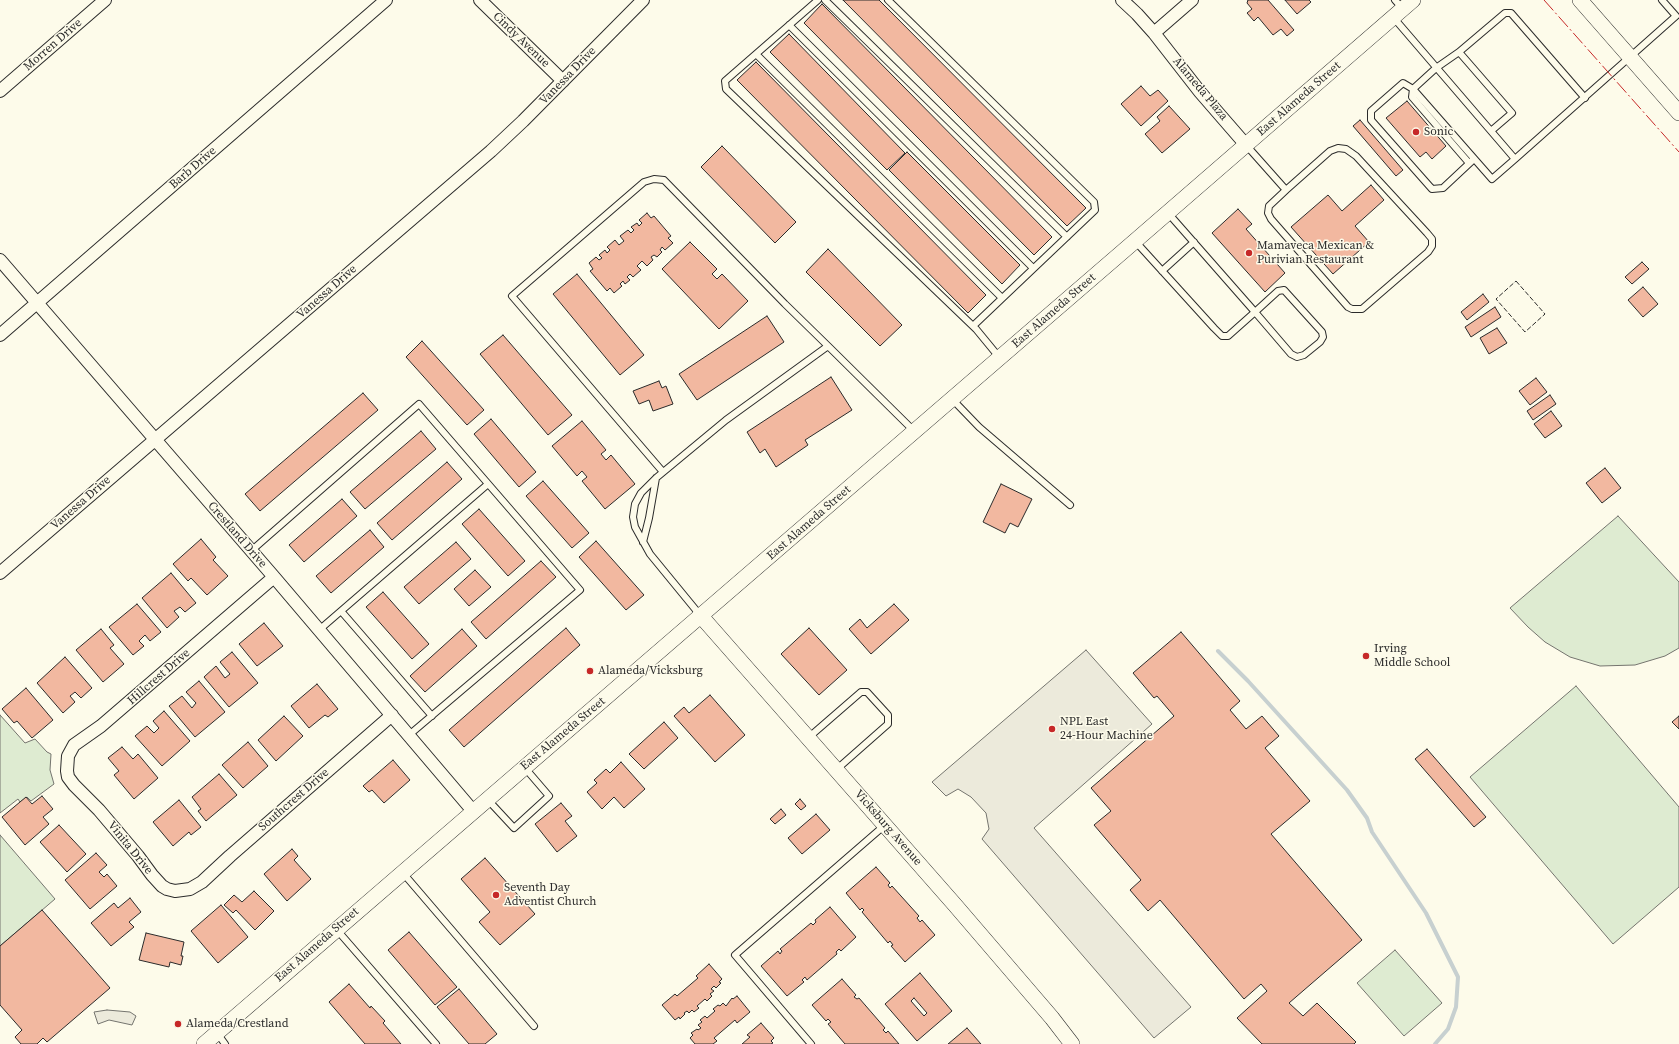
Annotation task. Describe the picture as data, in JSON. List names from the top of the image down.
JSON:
{
  "streets": {
    "street": [
      "Cindy Avenue",
      "Morren Drive",
      "Vanessa Drive",
      "Alameda Plaza",
      "East Alameda Street",
      "Barb Drive",
      "Crestland Drive",
      "Hillcrest Drive",
      "Southcrest Drive",
      "Vicksburg Avenue",
      "Vinita Drive"
    ]
  },
  "crossings": [
    ["Cindy Avenue", "Vanessa Drive"],
    ["Vanessa Drive", "Crestland Drive"],
    ["Alameda Plaza", "East Alameda Street"],
    ["East Alameda Street", "Crestland Drive"],
    ["East Alameda Street", "Vicksburg Avenue"],
    ["Barb Drive", "Crestland Drive"],
    ["Crestland Drive", "Hillcrest Drive"],
    ["Crestland Drive", "Southcrest Drive"],
    ["Hillcrest Drive", "Vinita Drive"],
    ["Southcrest Drive", "Vinita Drive"]
  ],
  "places": [
    "Sonic",
    "Mamaveca Mexican & Purivian Restaurant",
    "Irving Middle School",
    "Alameda/Vicksburg",
    "NPL East 24-Hour Machine",
    "Seventh Day Adventist Church",
    "Alameda/Crestland"
  ]
}
